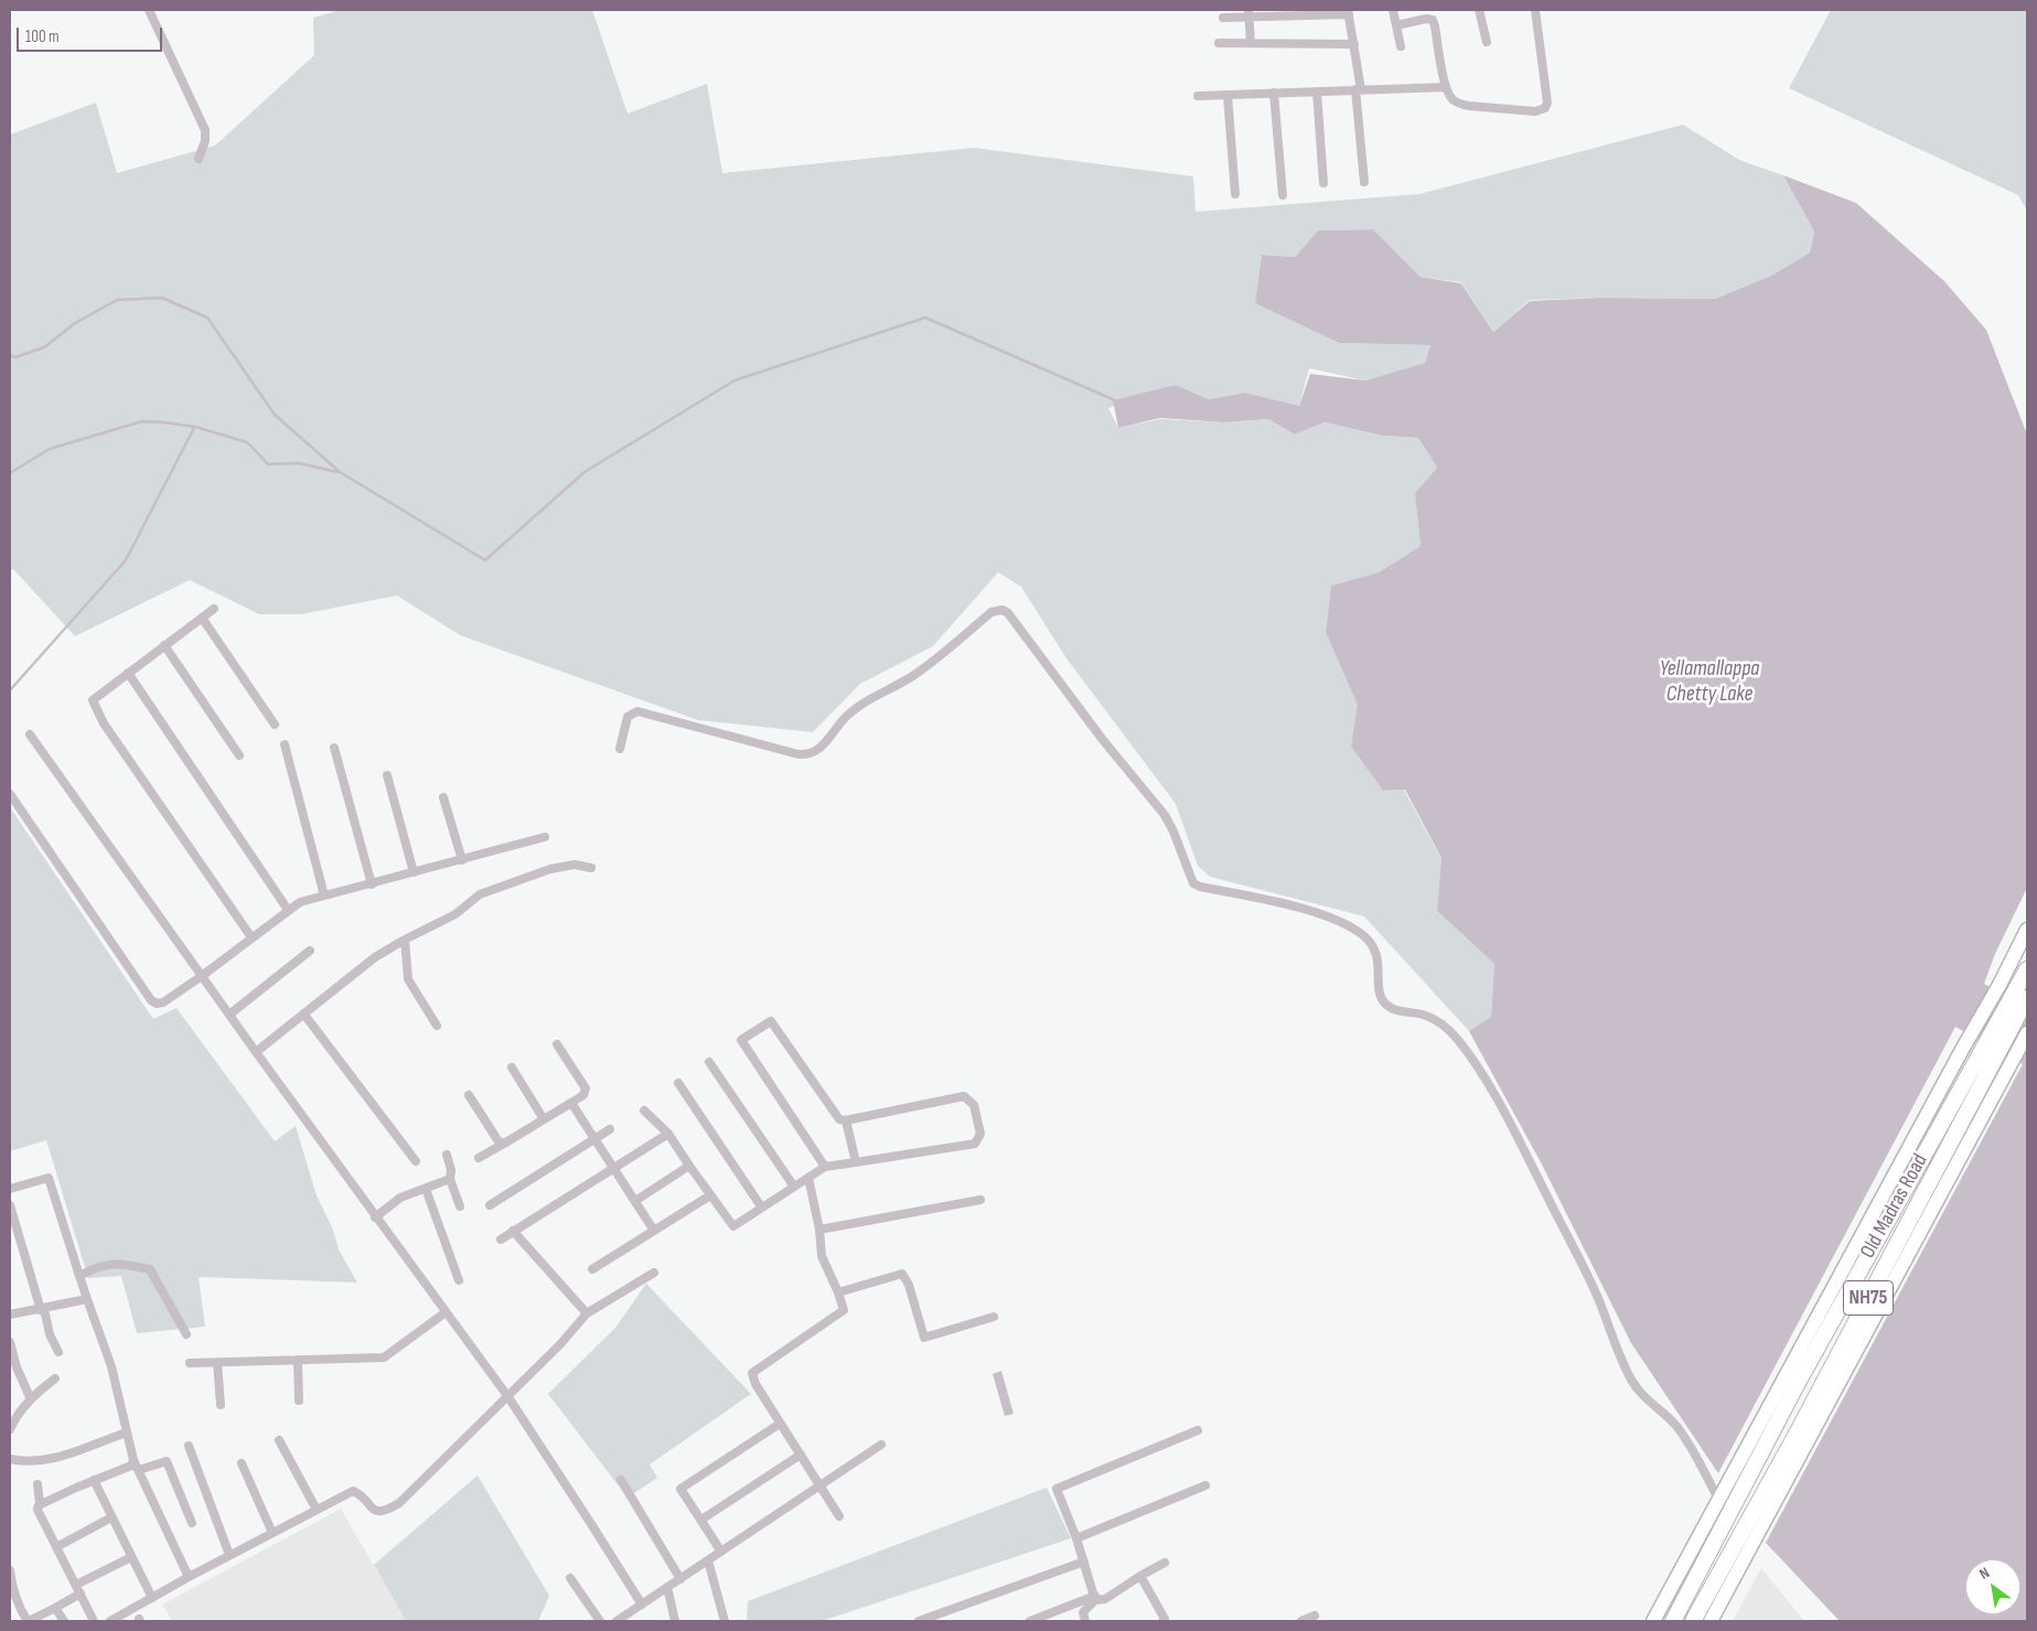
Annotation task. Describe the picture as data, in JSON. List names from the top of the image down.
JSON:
{
  "streets": {
    "highway": ["Old Madras Road", "NH75"]
  },
  "water": ["Yellamallappa Chetty Lake"],
  "scale_bar": "100 m",
  "north": "top left"
}
